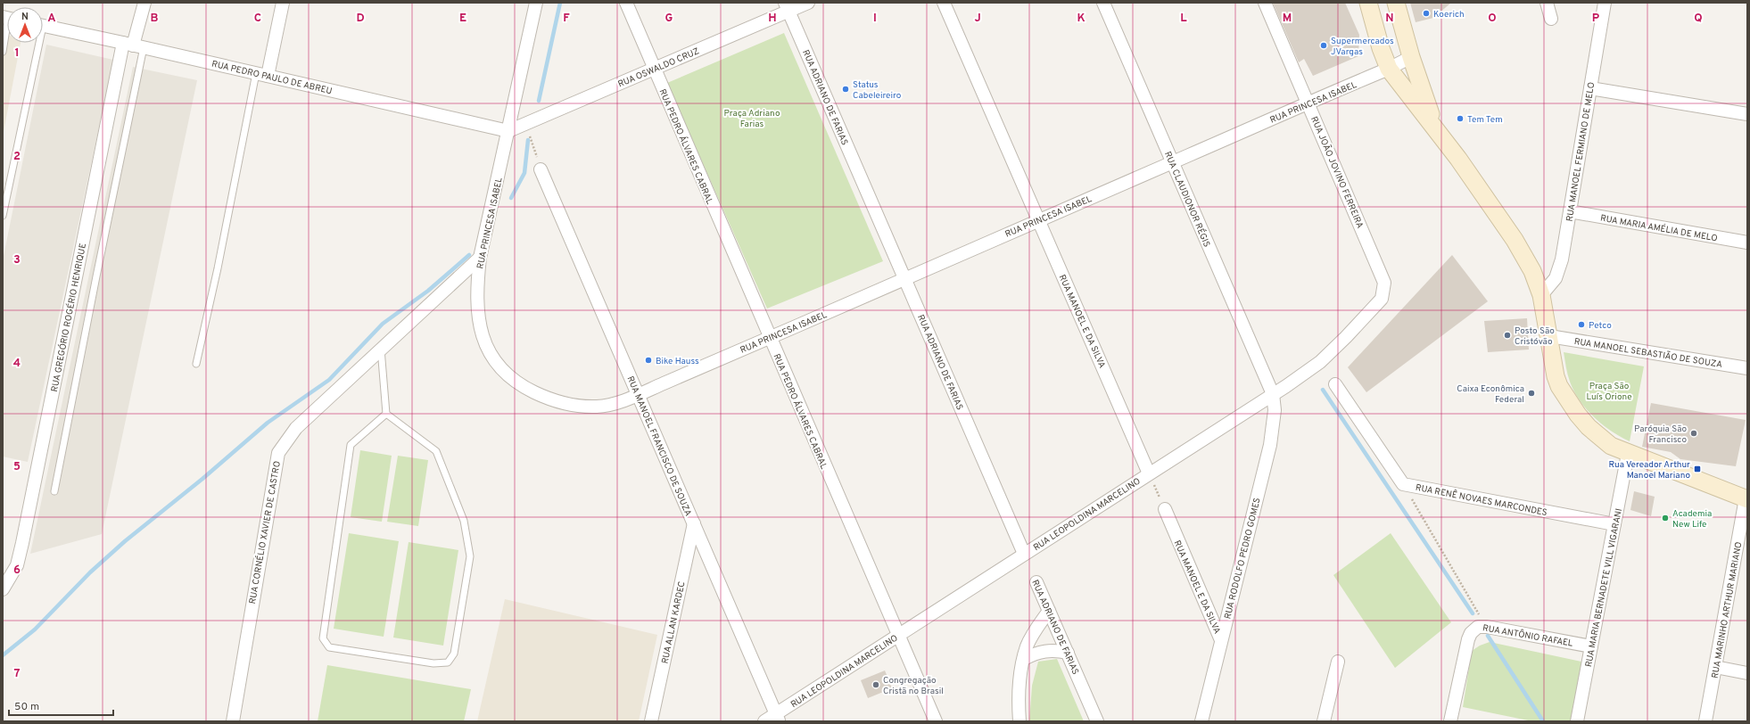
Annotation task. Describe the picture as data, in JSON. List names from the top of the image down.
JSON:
{
  "streets": {
    "street": [
      "RUA OSWALDO CRUZ",
      "RUA PEDRO PAULO DE ABREU",
      "RUA ADRIANO DE FARIAS",
      "RUA PRINCESA ISABEL",
      "RUA PEDRO ÁLVARES CABRAL",
      "RUA MANOEL FERMIANO DE MELO",
      "RUA JOÃO JOVINO FERREIRA",
      "RUA CLAUDIONOR RÉGIS",
      "RUA MARIA AMÉLIA DE MELO",
      "RUA GREGÓRIO ROGÉRIO HENRIQUE",
      "RUA MANOEL E DA SILVA",
      "RUA MANOEL SEBASTIÃO DE SOUZA",
      "RUA MANOEL FRANCISCO DE SOUZA",
      "RUA RENÊ NOVAES MARCONDES",
      "RUA LEOPOLDINA MARCELINO",
      "RUA CORNÉLIO XAVIER DE CASTRO",
      "RUA RODOLFO PEDRO GOMES",
      "RUA MARIA BERNADETE VILL VIGARANI",
      "RUA MARINHO ARTHUR MARIANO",
      "RUA ALLAN KARDEC",
      "RUA ANTÔNIO RAFAEL"
    ]
  },
  "crossings": [
    ["RUA OSWALDO CRUZ", "RUA PEDRO PAULO DE ABREU"],
    ["RUA OSWALDO CRUZ", "RUA ADRIANO DE FARIAS"],
    ["RUA OSWALDO CRUZ", "RUA PRINCESA ISABEL"],
    ["RUA OSWALDO CRUZ", "RUA PEDRO ÁLVARES CABRAL"],
    ["RUA PEDRO PAULO DE ABREU", "RUA PRINCESA ISABEL"],
    ["RUA PEDRO PAULO DE ABREU", "RUA GREGÓRIO ROGÉRIO HENRIQUE"],
    ["RUA ADRIANO DE FARIAS", "RUA PRINCESA ISABEL"],
    ["RUA ADRIANO DE FARIAS", "RUA LEOPOLDINA MARCELINO"],
    ["RUA PRINCESA ISABEL", "RUA PEDRO ÁLVARES CABRAL"],
    ["RUA PRINCESA ISABEL", "RUA JOÃO JOVINO FERREIRA"],
    ["RUA PRINCESA ISABEL", "RUA CLAUDIONOR RÉGIS"],
    ["RUA PRINCESA ISABEL", "RUA MANOEL E DA SILVA"],
    ["RUA PRINCESA ISABEL", "RUA MANOEL FRANCISCO DE SOUZA"],
    ["RUA PRINCESA ISABEL", "RUA CORNÉLIO XAVIER DE CASTRO"],
    ["RUA PEDRO ÁLVARES CABRAL", "RUA LEOPOLDINA MARCELINO"],
    ["RUA MANOEL FERMIANO DE MELO", "RUA MARIA AMÉLIA DE MELO"],
    ["RUA JOÃO JOVINO FERREIRA", "RUA LEOPOLDINA MARCELINO"],
    ["RUA CLAUDIONOR RÉGIS", "RUA LEOPOLDINA MARCELINO"],
    ["RUA CLAUDIONOR RÉGIS", "RUA RODOLFO PEDRO GOMES"],
    ["RUA MANOEL E DA SILVA", "RUA LEOPOLDINA MARCELINO"],
    ["RUA MANOEL E DA SILVA", "RUA RODOLFO PEDRO GOMES"],
    ["RUA MANOEL FRANCISCO DE SOUZA", "RUA LEOPOLDINA MARCELINO"],
    ["RUA MANOEL FRANCISCO DE SOUZA", "RUA ALLAN KARDEC"],
    ["RUA RENÊ NOVAES MARCONDES", "RUA MARIA BERNADETE VILL VIGARANI"],
    ["RUA LEOPOLDINA MARCELINO", "RUA RODOLFO PEDRO GOMES"],
    ["RUA MARIA BERNADETE VILL VIGARANI", "RUA ANTÔNIO RAFAEL"]
  ],
  "parks": ["Praça Adriano Farias", "Praça São Luís Orione"],
  "places": {
    "other": [
      "Koerich",
      "Supermercados JVargas",
      "Status Cabeleireiro",
      "Tem Tem",
      "Petco",
      "Posto São Cristóvão",
      "Bike Hauss",
      "Caixa Econômica Federal",
      "Paróquia São Francisco",
      "Academia New Life",
      "Congregação Cristã no Brasil"
    ],
    "transit": ["Rua Vereador Arthur Manoel Mariano"]
  },
  "scale_bar": "50 m",
  "north": "top",
  "grid": {
    "columns": [
      "A",
      "B",
      "C",
      "D",
      "E",
      "F",
      "G",
      "H",
      "I",
      "J",
      "K",
      "L",
      "M",
      "N",
      "O",
      "P",
      "Q"
    ],
    "rows": [
      "1",
      "2",
      "3",
      "4",
      "5",
      "6",
      "7"
    ]
  }
}
